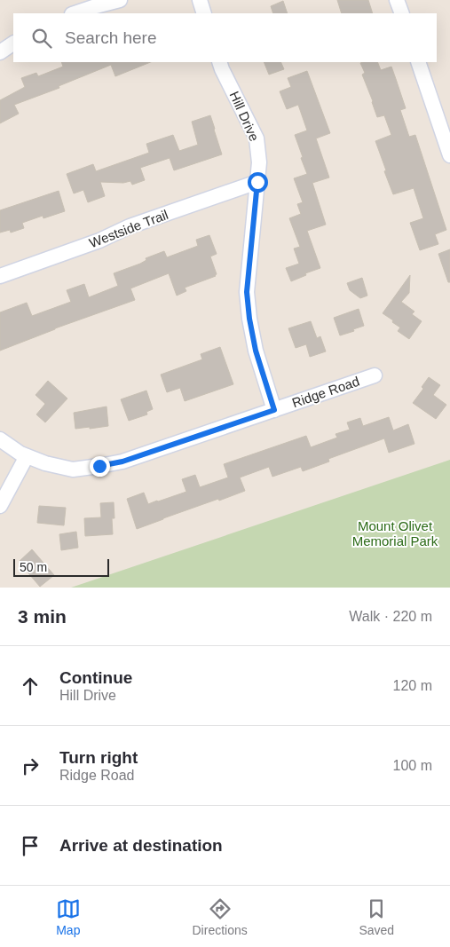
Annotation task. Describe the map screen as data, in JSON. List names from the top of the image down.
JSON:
{
  "streets": {
    "street": ["Hill Drive", "Westside Trail", "Ridge Road"]
  },
  "crossings": [
    ["Hill Drive", "Westside Trail"],
    ["Hill Drive", "Ridge Road"]
  ],
  "parks": ["Mount Olivet Memorial Park"],
  "scale_bar": "50 m",
  "page": {
    "search": "Search here",
    "scale": "50 m",
    "heading": ["3 min", "Walk · 220 m"],
    "list": [
      ["Continue", "Hill Drive", "120 m"],
      ["Turn right", "Ridge Road", "100 m"],
      "Arrive at destination"
    ],
    "nav": ["Map", "Directions", "Saved"]
  }
}
